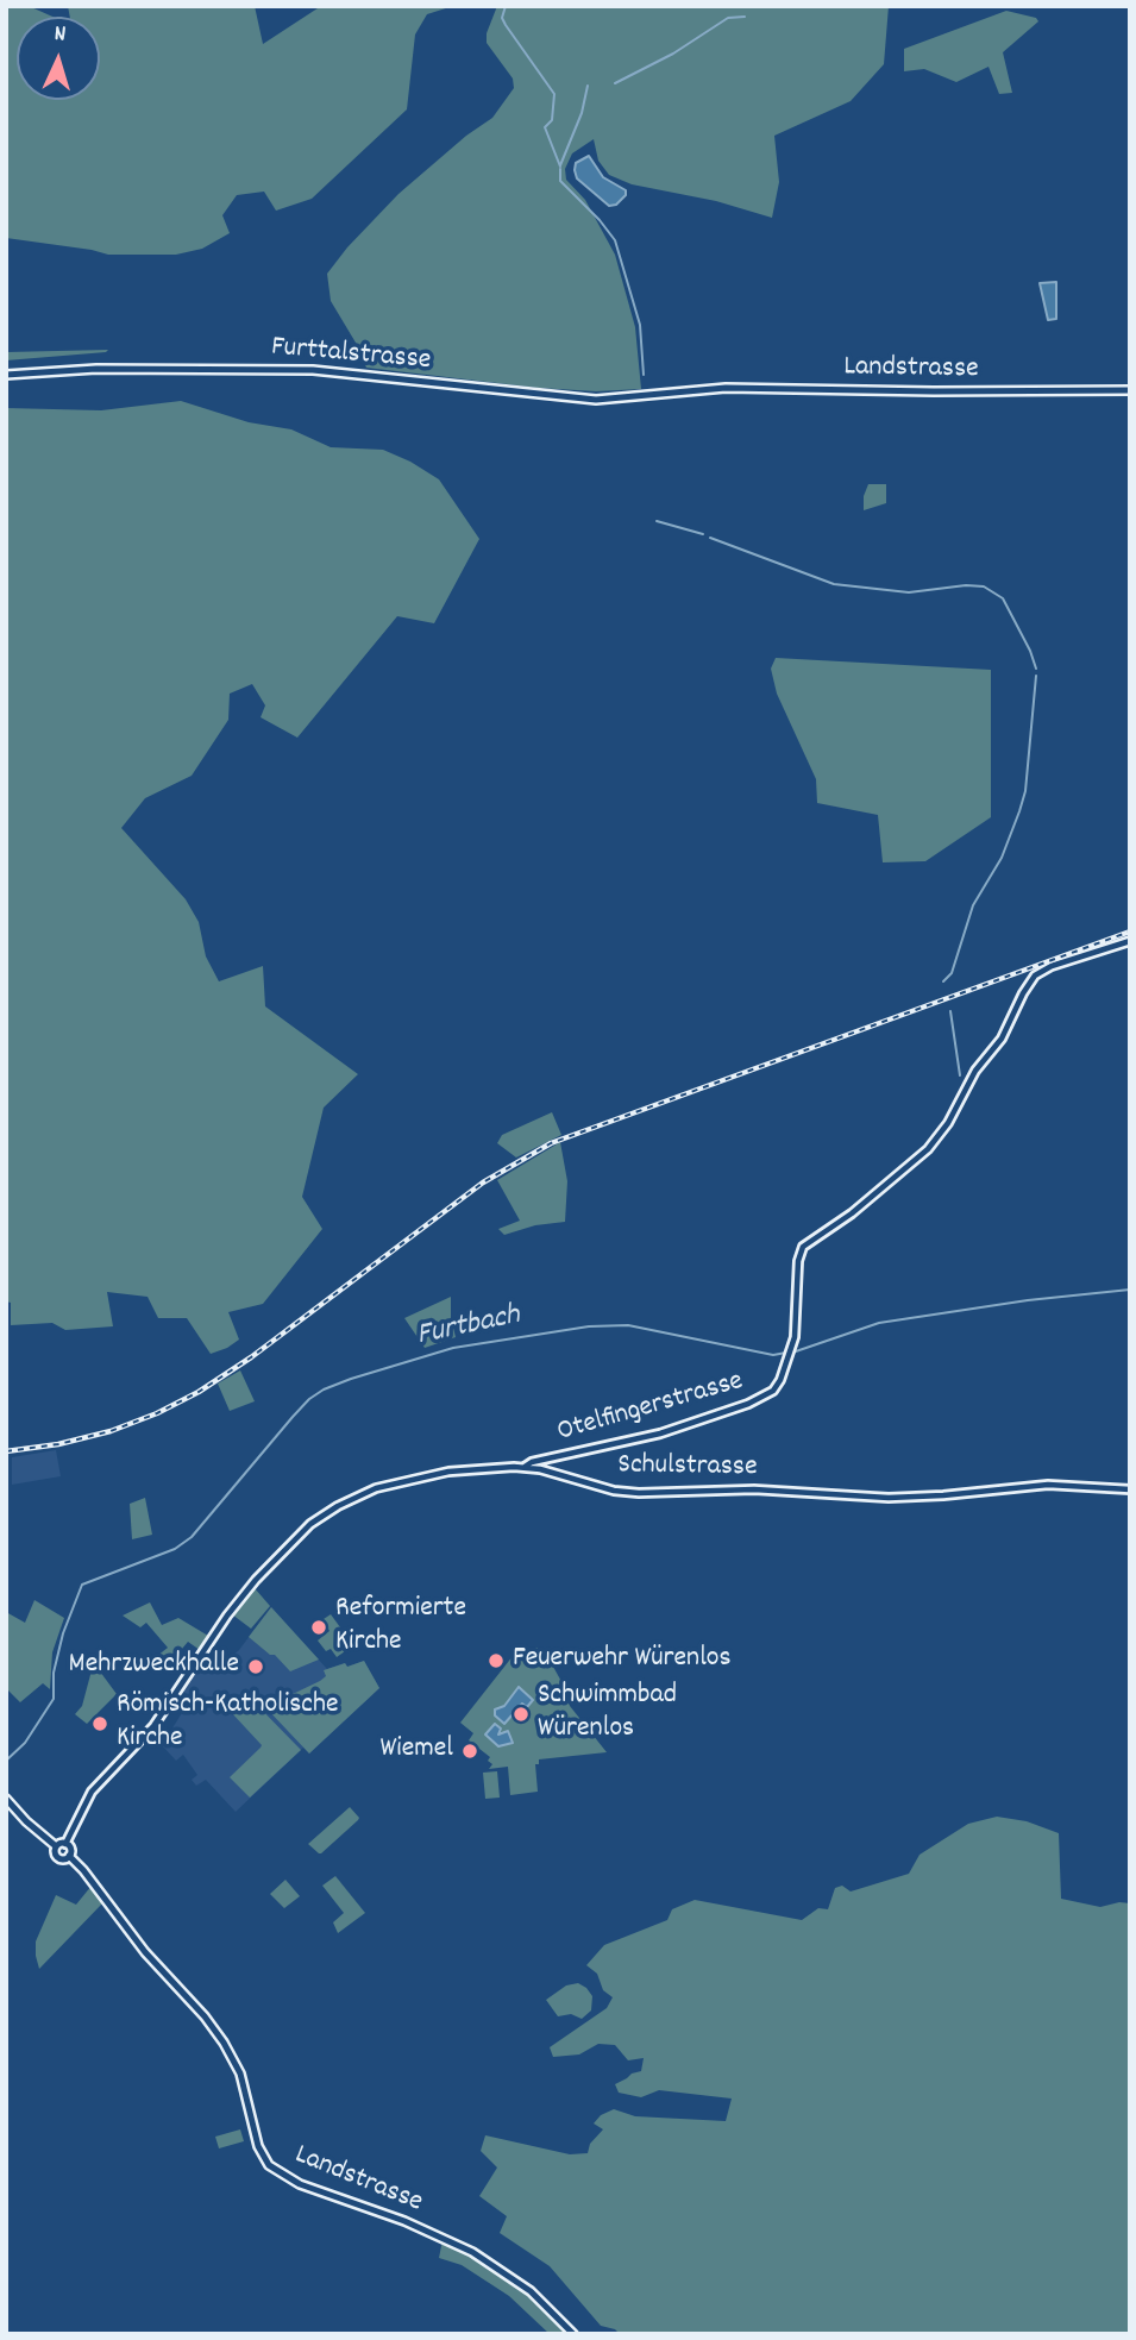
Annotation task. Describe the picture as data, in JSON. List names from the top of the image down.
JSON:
{
  "streets": {
    "main road": ["Furttalstrasse", "Landstrasse"],
    "street": ["Otelfingerstrasse", "Schulstrasse"]
  },
  "crossings": [
    ["Furttalstrasse", "Landstrasse"],
    ["Landstrasse", "Schulstrasse"],
    ["Otelfingerstrasse", "Schulstrasse"]
  ],
  "water": ["Furtbach"],
  "places": [
    "Reformierte Kirche",
    "Feuerwehr Würenlos",
    "Mehrzweckhalle",
    "Schwimmbad Würenlos",
    "Römisch-Katholische Kirche",
    "Wiemel"
  ],
  "north": "top"
}
